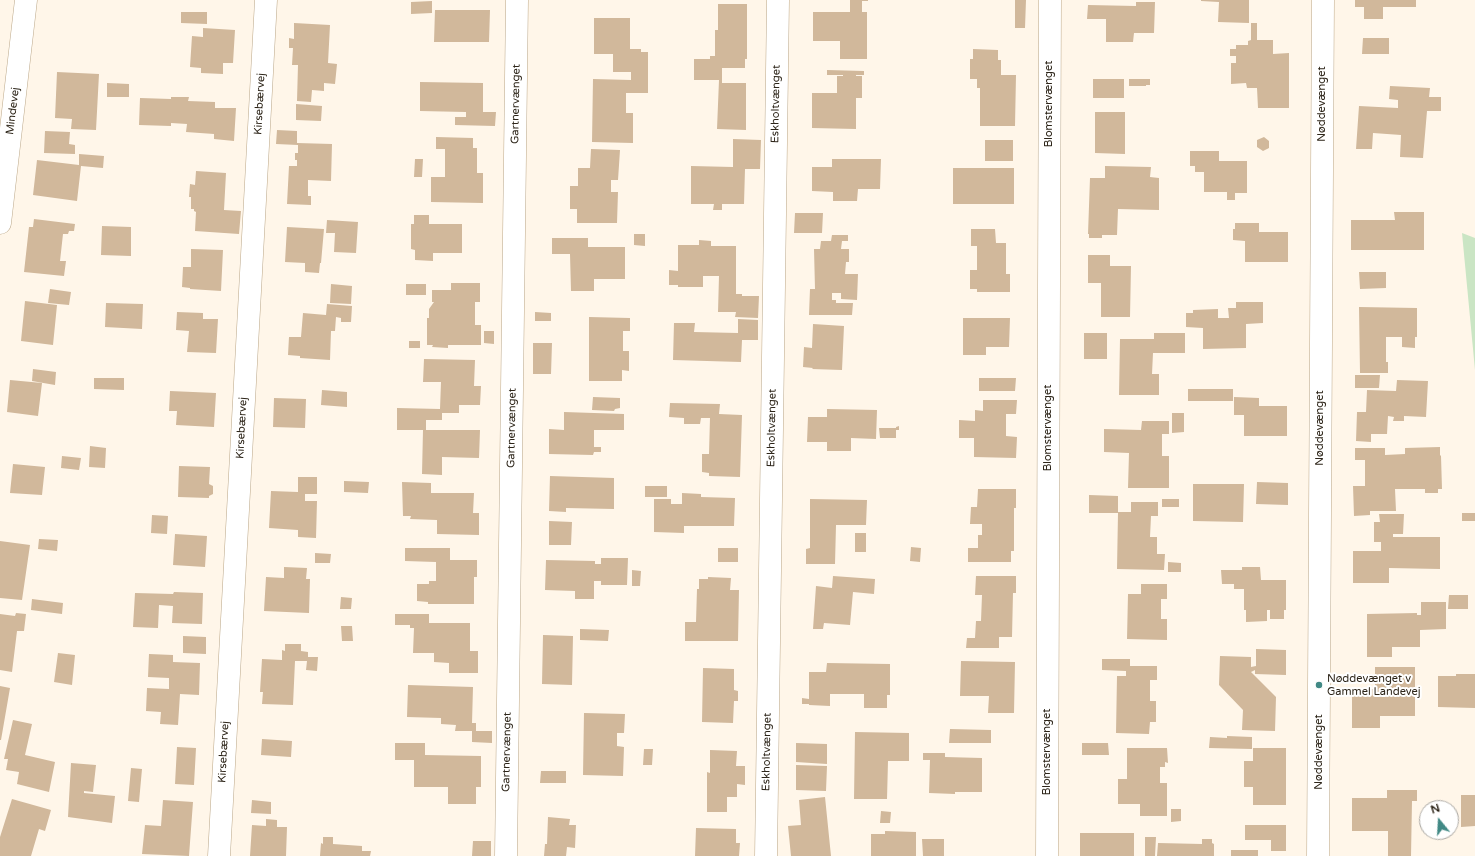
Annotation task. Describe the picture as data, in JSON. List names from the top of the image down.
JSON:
{
  "streets": {
    "street": [
      "Kirsebærvej",
      "Gartnervænget",
      "Eskholtvænget",
      "Blomstervænget",
      "Nøddevænget",
      "Mindevej"
    ]
  },
  "places": ["Nøddevænget v Gammel Landevej"],
  "north": "top"
}
